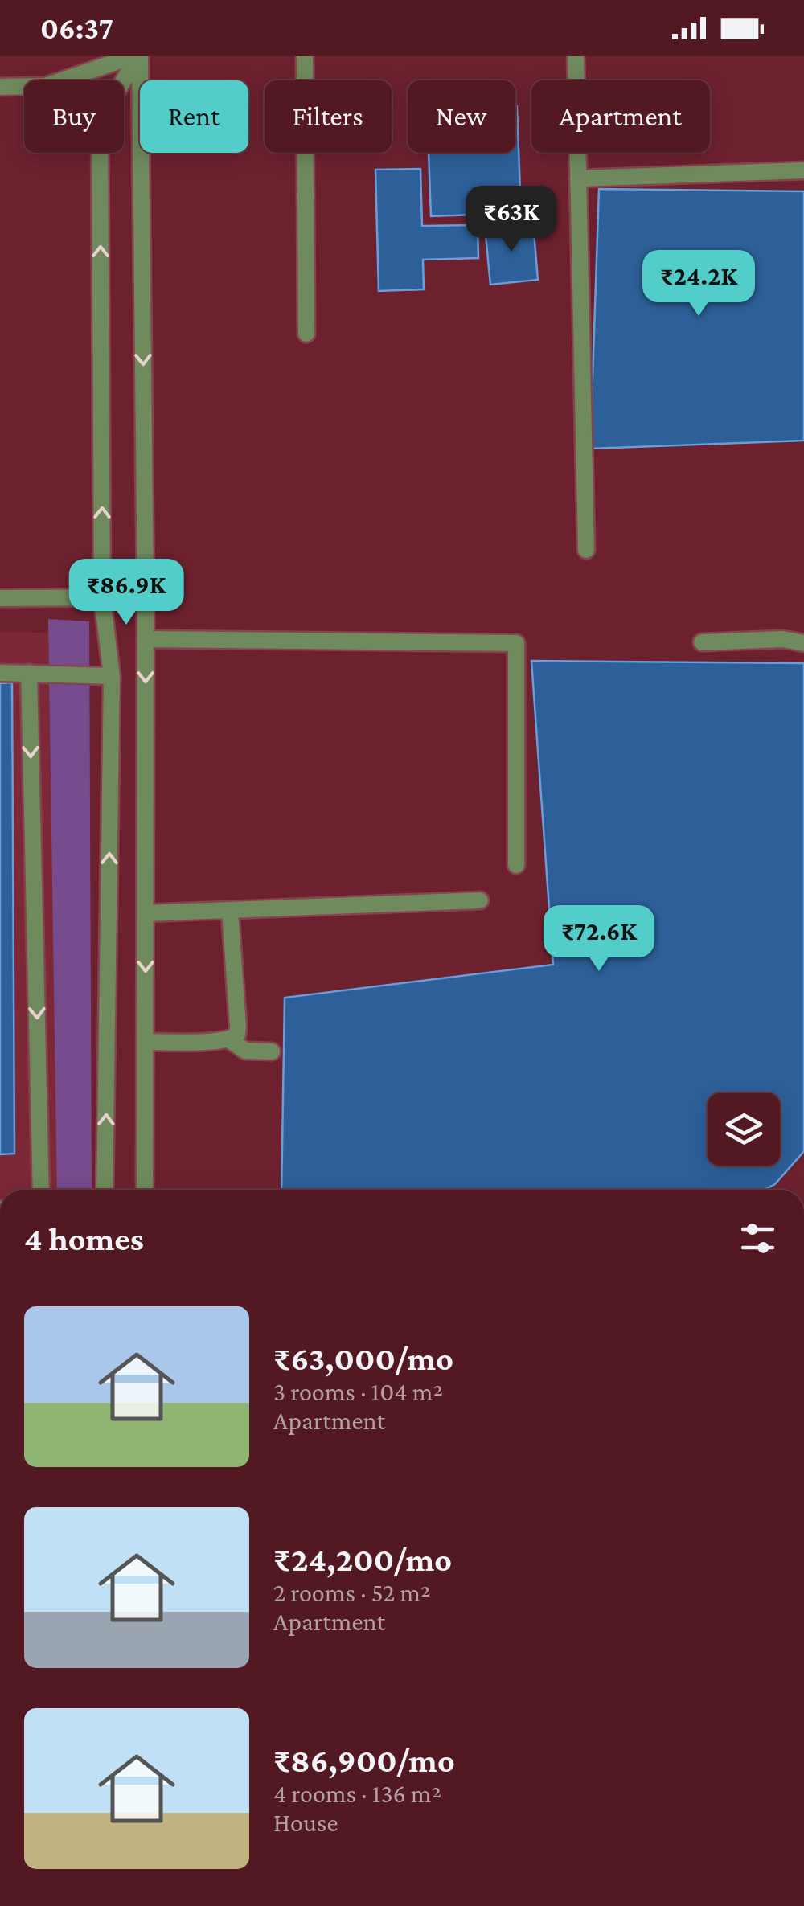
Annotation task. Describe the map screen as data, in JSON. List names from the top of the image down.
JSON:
{
  "page": {
    "status": "06:37",
    "chip": [
      "Buy",
      "Rent",
      "Filters",
      "New",
      "Apartment"
    ],
    "price": [
      "₹63K",
      "₹24.2K",
      "₹86.9K",
      "₹72.6K"
    ],
    "heading": "4 homes",
    "list": [
      {
        "name": "₹63,000/mo",
        "note": "3 rooms · 104 m² · Apartment"
      },
      {
        "name": "₹24,200/mo",
        "note": "2 rooms · 52 m² · Apartment"
      },
      {
        "name": "₹86,900/mo",
        "note": "4 rooms · 136 m² · House"
      }
    ]
  }
}
